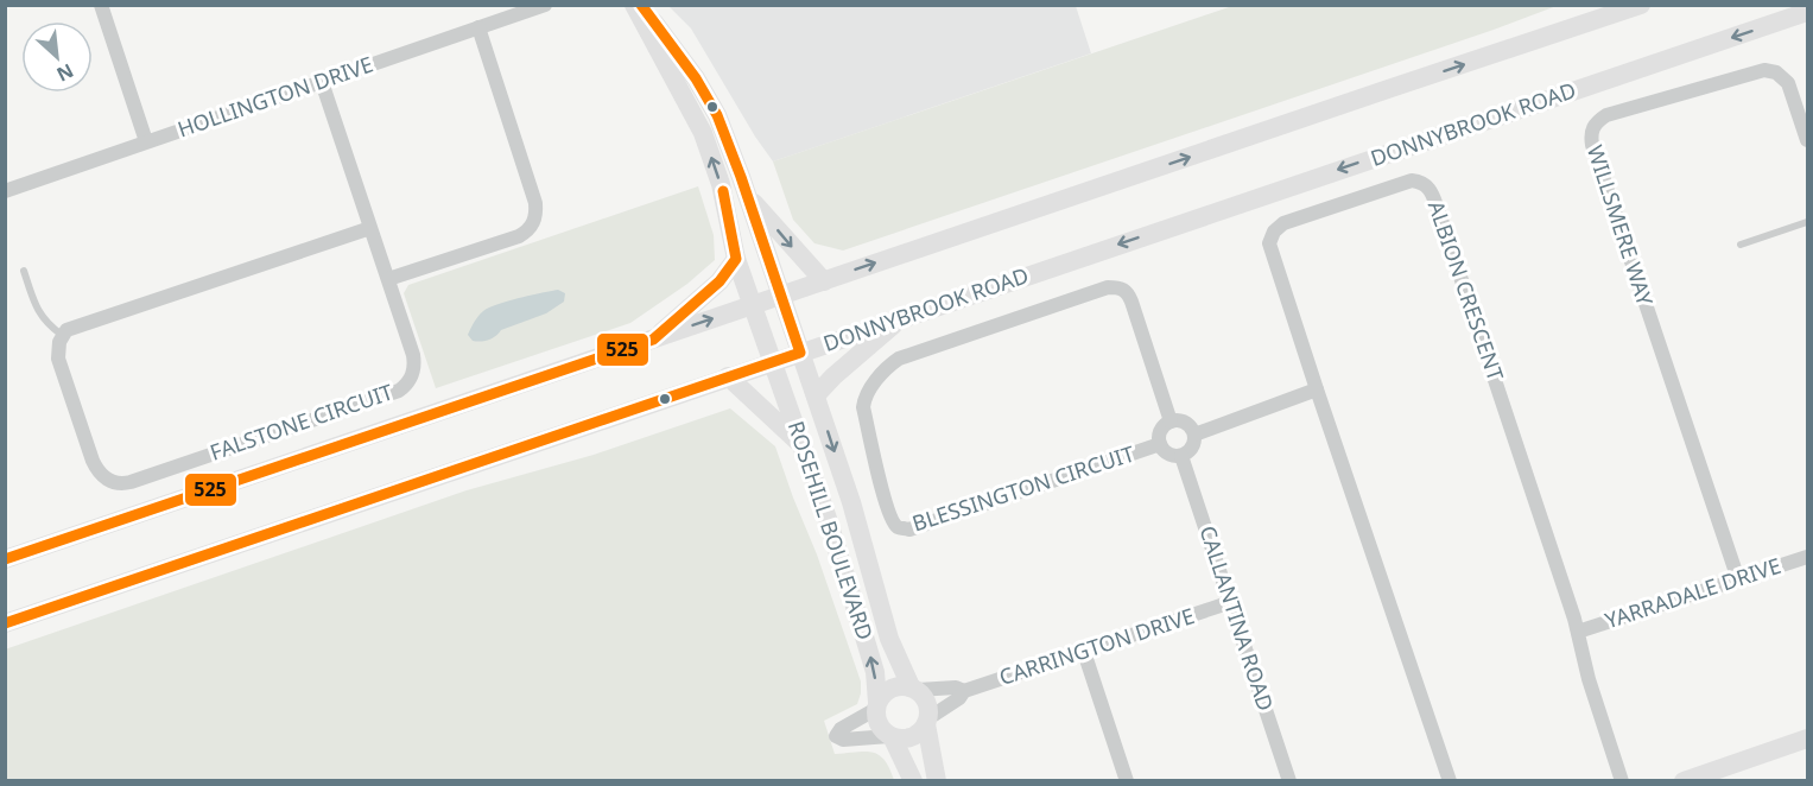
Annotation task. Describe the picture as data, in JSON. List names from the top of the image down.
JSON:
{
  "streets": {
    "main road": ["DONNYBROOK ROAD", "ROSEHILL BOULEVARD"],
    "street": [
      "HOLLINGTON DRIVE",
      "WILLSMERE WAY",
      "ALBION CRESCENT",
      "FALSTONE CIRCUIT",
      "BLESSINGTON CIRCUIT",
      "YARRADALE DRIVE",
      "CALLANTINA ROAD",
      "CARRINGTON DRIVE"
    ]
  },
  "crossings": [
    ["HOLLINGTON DRIVE", "FALSTONE CIRCUIT"],
    ["DONNYBROOK ROAD", "ROSEHILL BOULEVARD"],
    ["WILLSMERE WAY", "YARRADALE DRIVE"],
    ["ALBION CRESCENT", "YARRADALE DRIVE"],
    ["BLESSINGTON CIRCUIT", "CALLANTINA ROAD"],
    ["ROSEHILL BOULEVARD", "CARRINGTON DRIVE"],
    ["CALLANTINA ROAD", "CARRINGTON DRIVE"]
  ],
  "lines": ["transit line 525"],
  "north": "bottom right"
}
